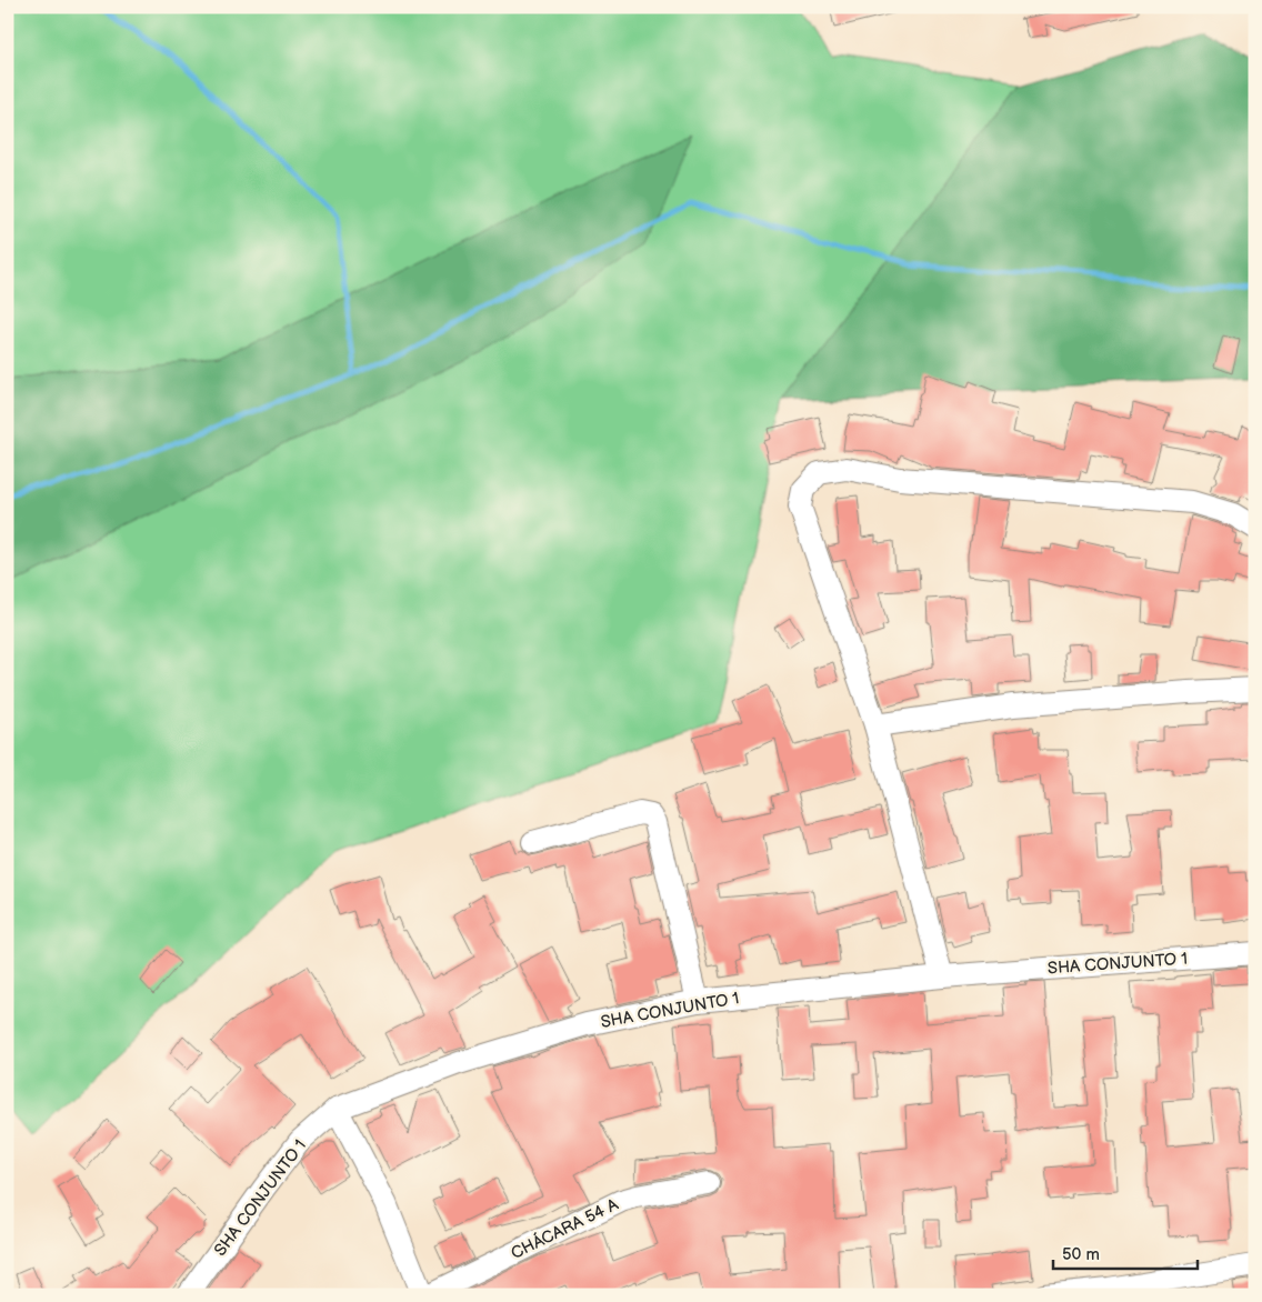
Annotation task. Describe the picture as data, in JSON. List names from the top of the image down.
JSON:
{
  "streets": {
    "street": ["SHA CONJUNTO 1", "CHÁCARA 54 A"]
  },
  "scale_bar": "50 m"
}
